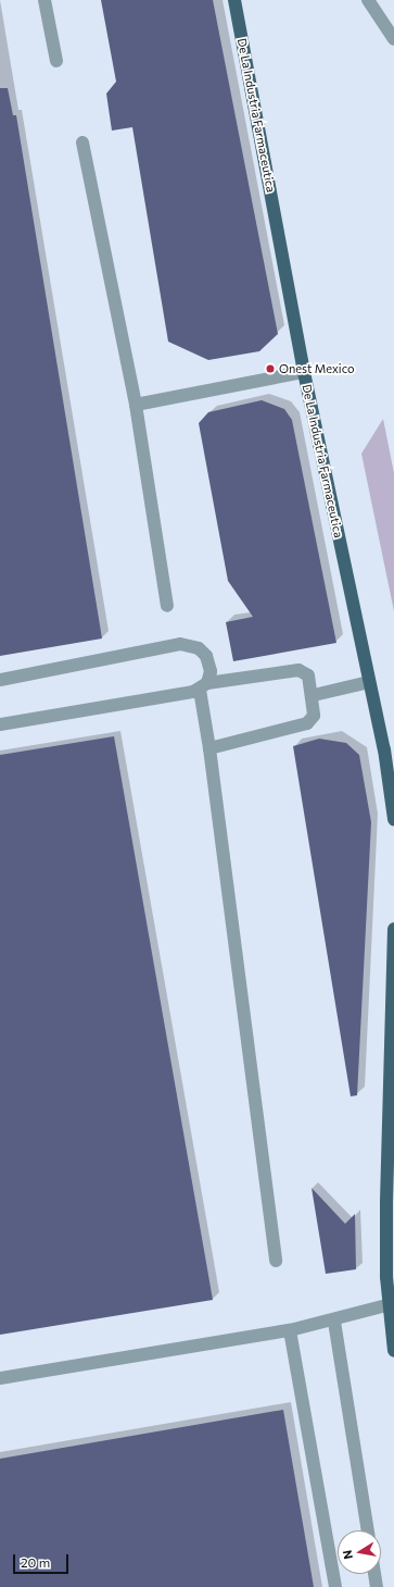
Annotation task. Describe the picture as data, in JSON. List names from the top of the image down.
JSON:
{
  "streets": {
    "main road": ["De La Industria Farmaceutica"]
  },
  "places": ["Onest Mexico"],
  "scale_bar": "20 m",
  "north": "left"
}
